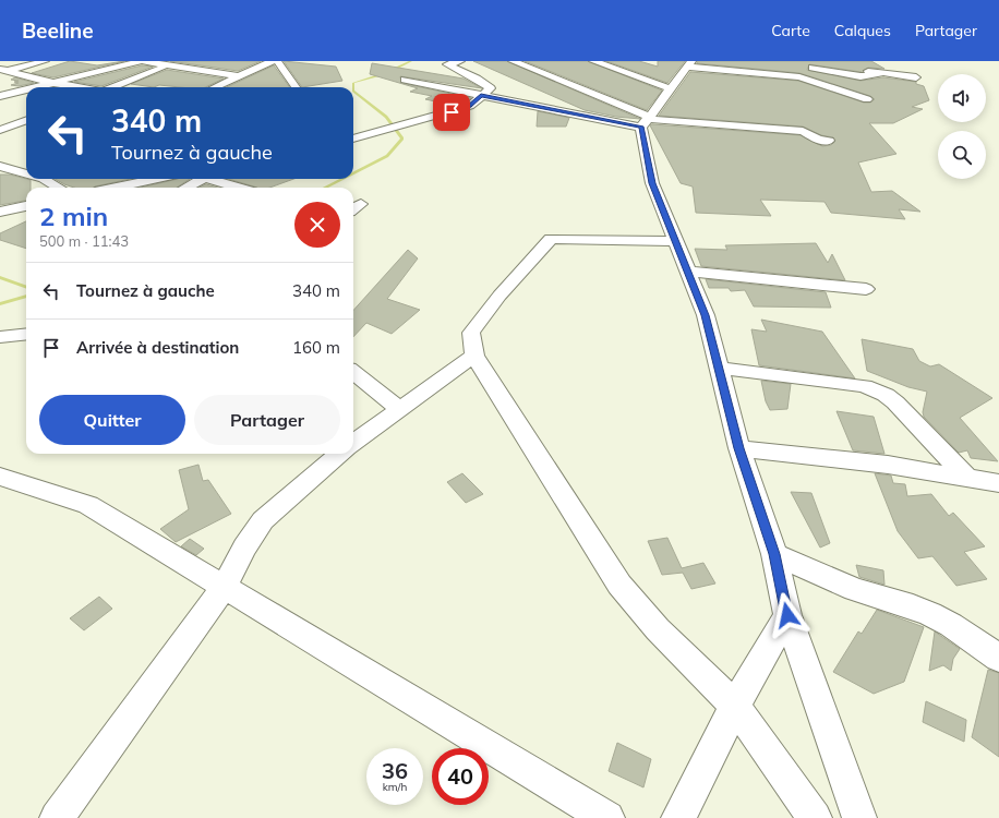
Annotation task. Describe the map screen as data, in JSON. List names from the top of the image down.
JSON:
{
  "page": {
    "header": "Beeline",
    "nav": ["Carte", "Calques", "Partager"],
    "turn": ["340 m", "Tournez à gauche"],
    "heading": ["2 min", "500 m · 11:43"],
    "list": [
      {
        "name": "Tournez à gauche",
        "value": "340 m"
      },
      {
        "name": "Arrivée à destination",
        "value": "160 m"
      }
    ],
    "buttons": ["Quitter", "Partager"],
    "speed": "36 km/h",
    "limit": "40"
  }
}
